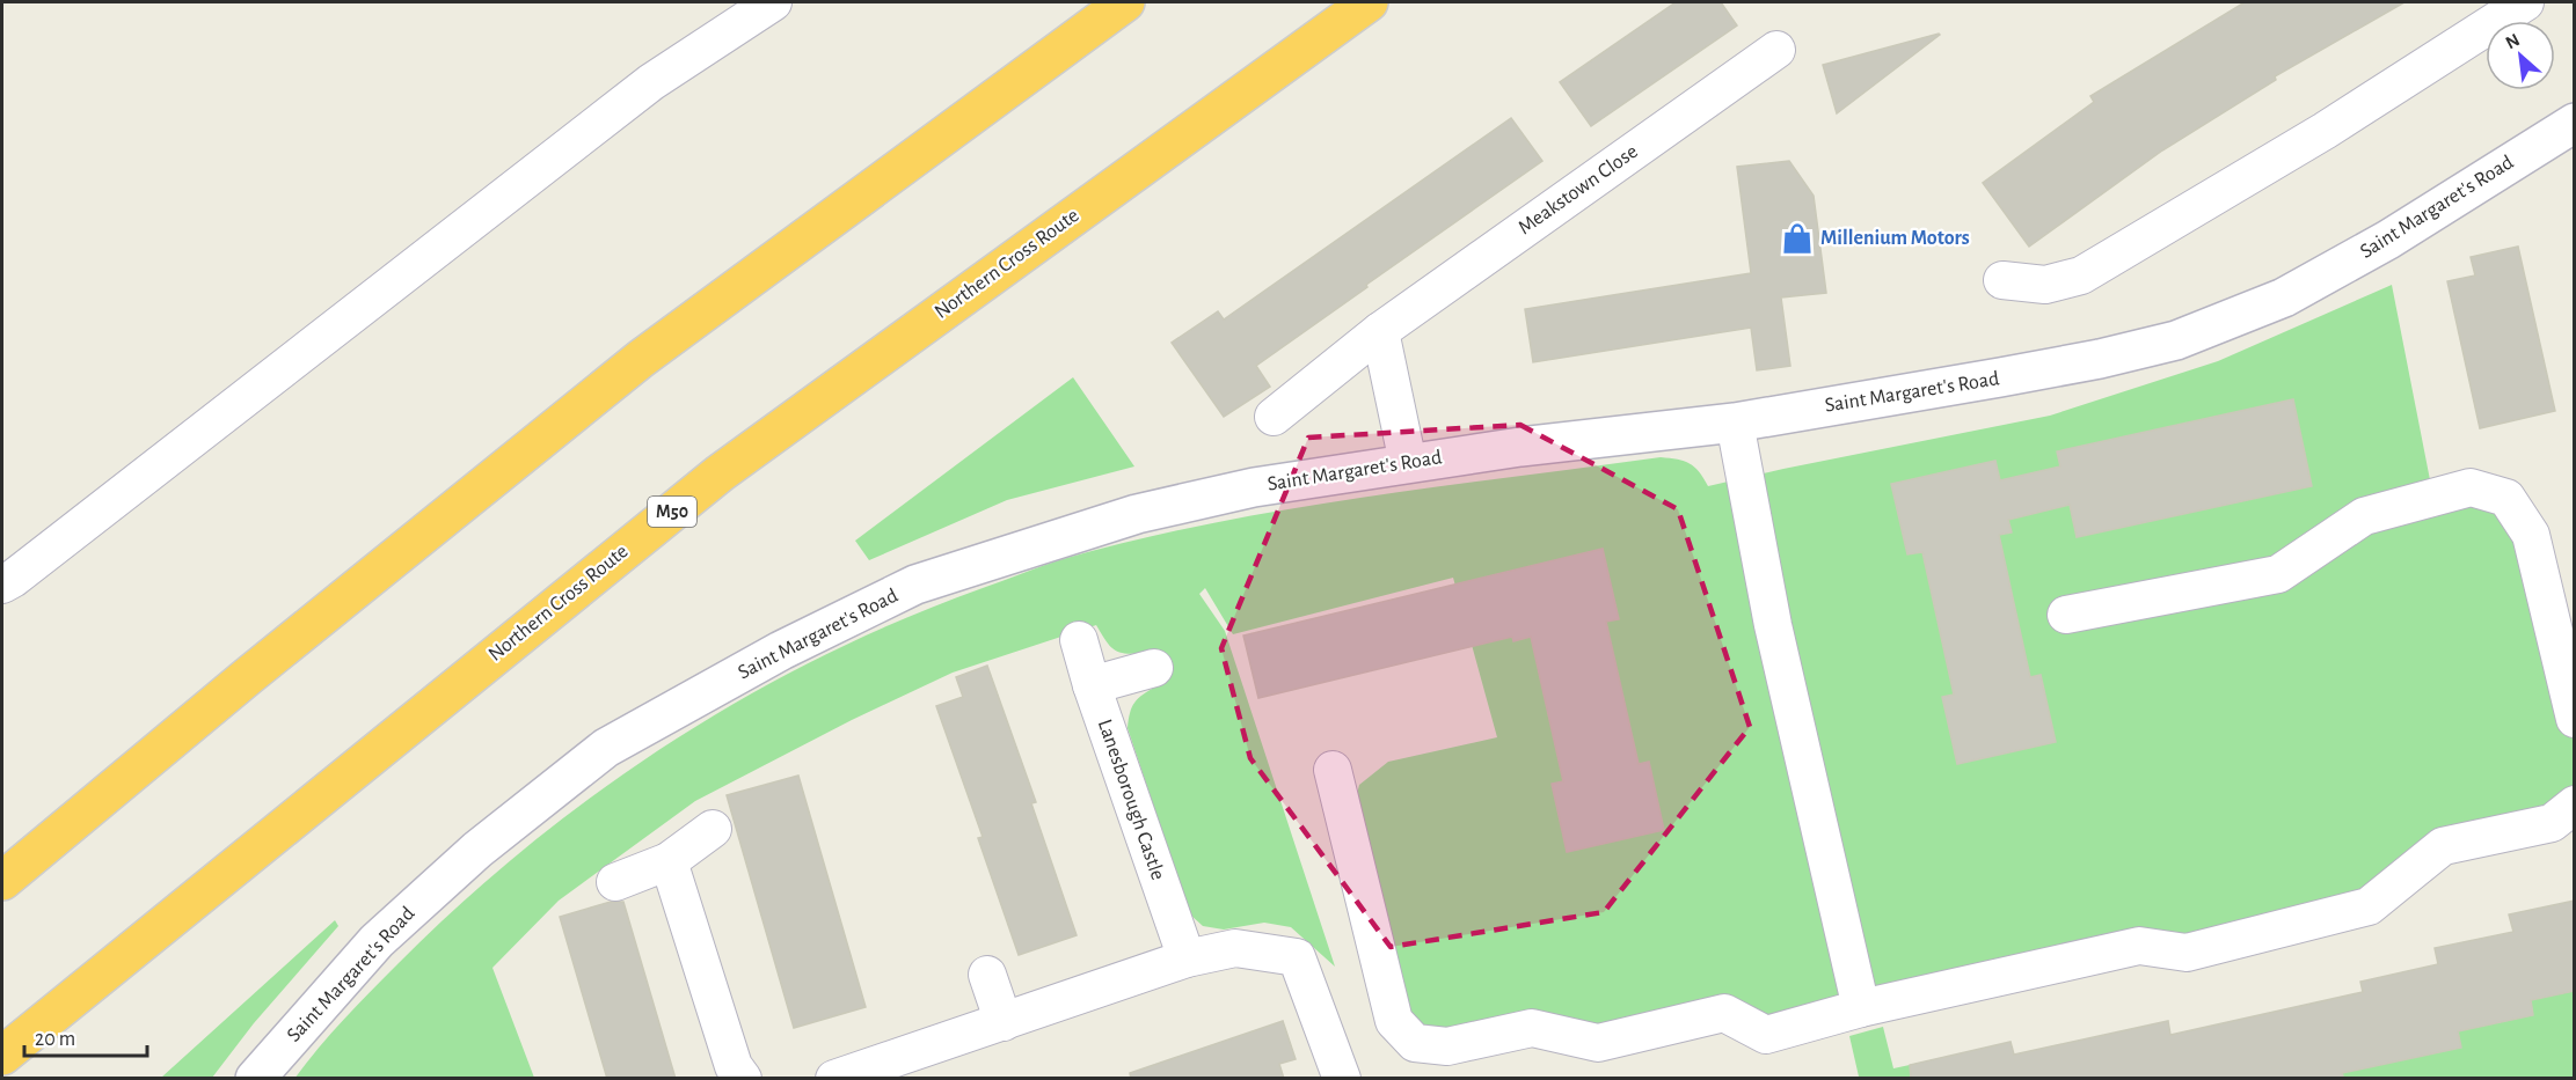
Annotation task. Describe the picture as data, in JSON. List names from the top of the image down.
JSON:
{
  "streets": {
    "highway": ["Northern Cross Route", "M50"],
    "main road": ["Saint Margaret's Road"],
    "street": ["Meakstown Close", "Lanesborough Castle"]
  },
  "places": {
    "shop": ["Millenium Motors"]
  },
  "scale_bar": "20 m",
  "north": "top left"
}
